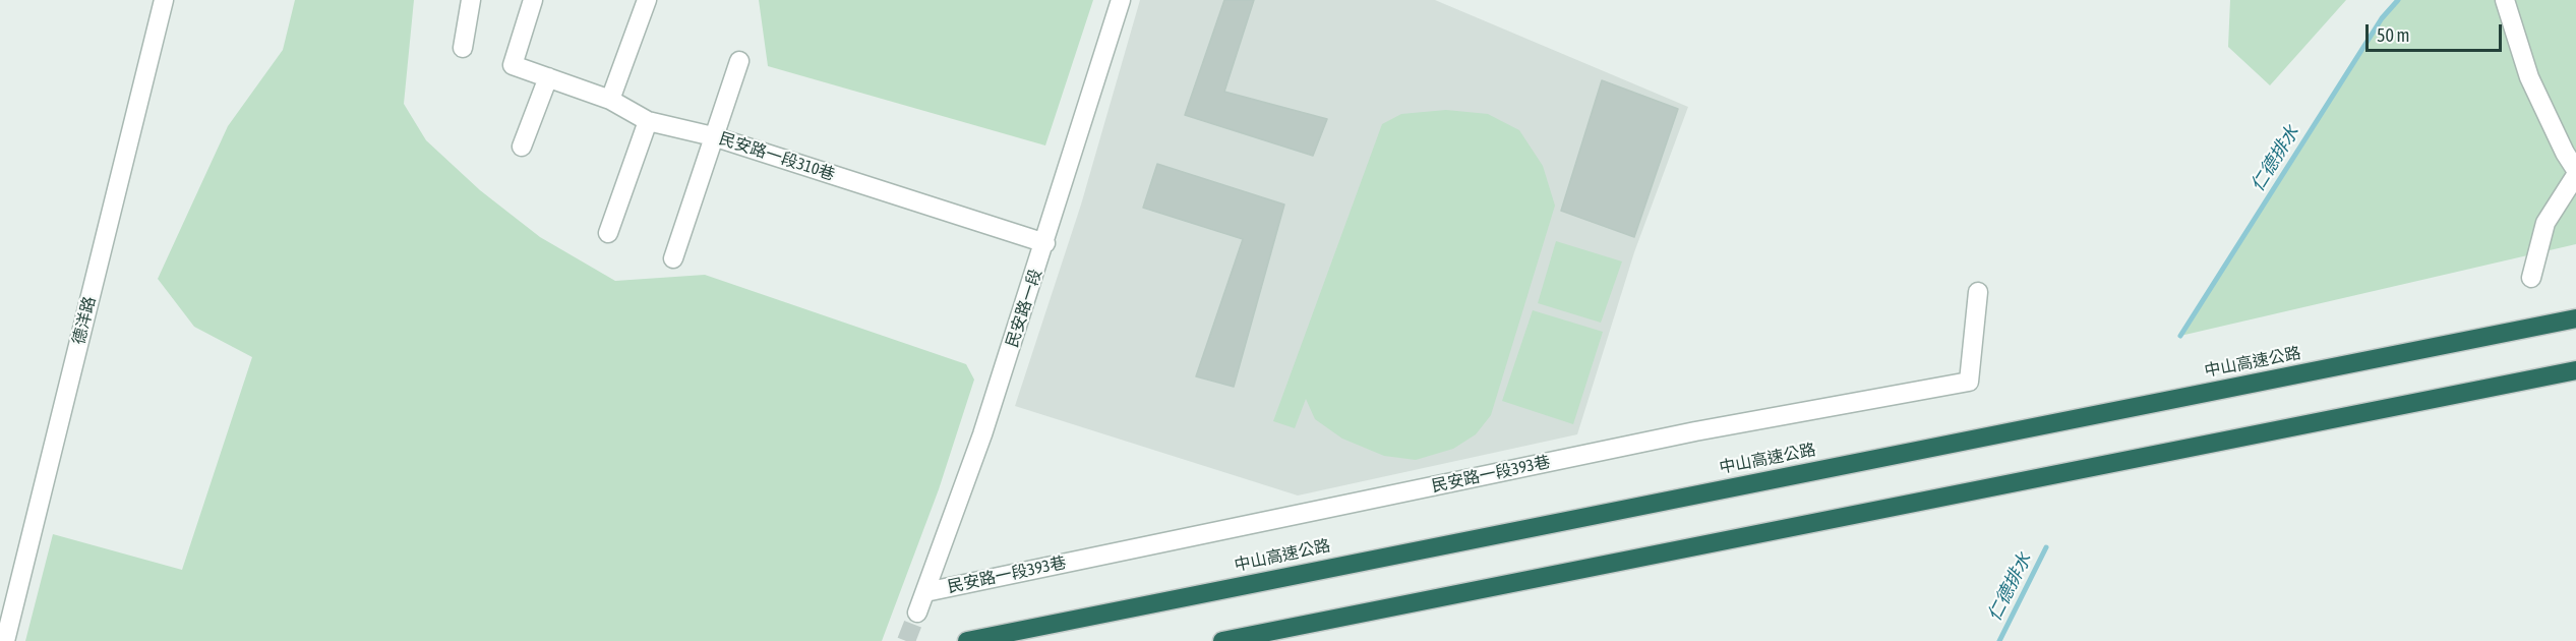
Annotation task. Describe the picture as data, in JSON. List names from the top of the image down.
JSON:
{
  "streets": {
    "highway": ["中山高速公路"],
    "street": [
      "民安路一段310巷",
      "民安路一段",
      "德洋路",
      "民安路一段393巷"
    ]
  },
  "crossings": [
    ["民安路一段310巷", "民安路一段"],
    ["民安路一段", "民安路一段393巷"]
  ],
  "water": ["仁德排水"],
  "scale_bar": "50 m"
}
